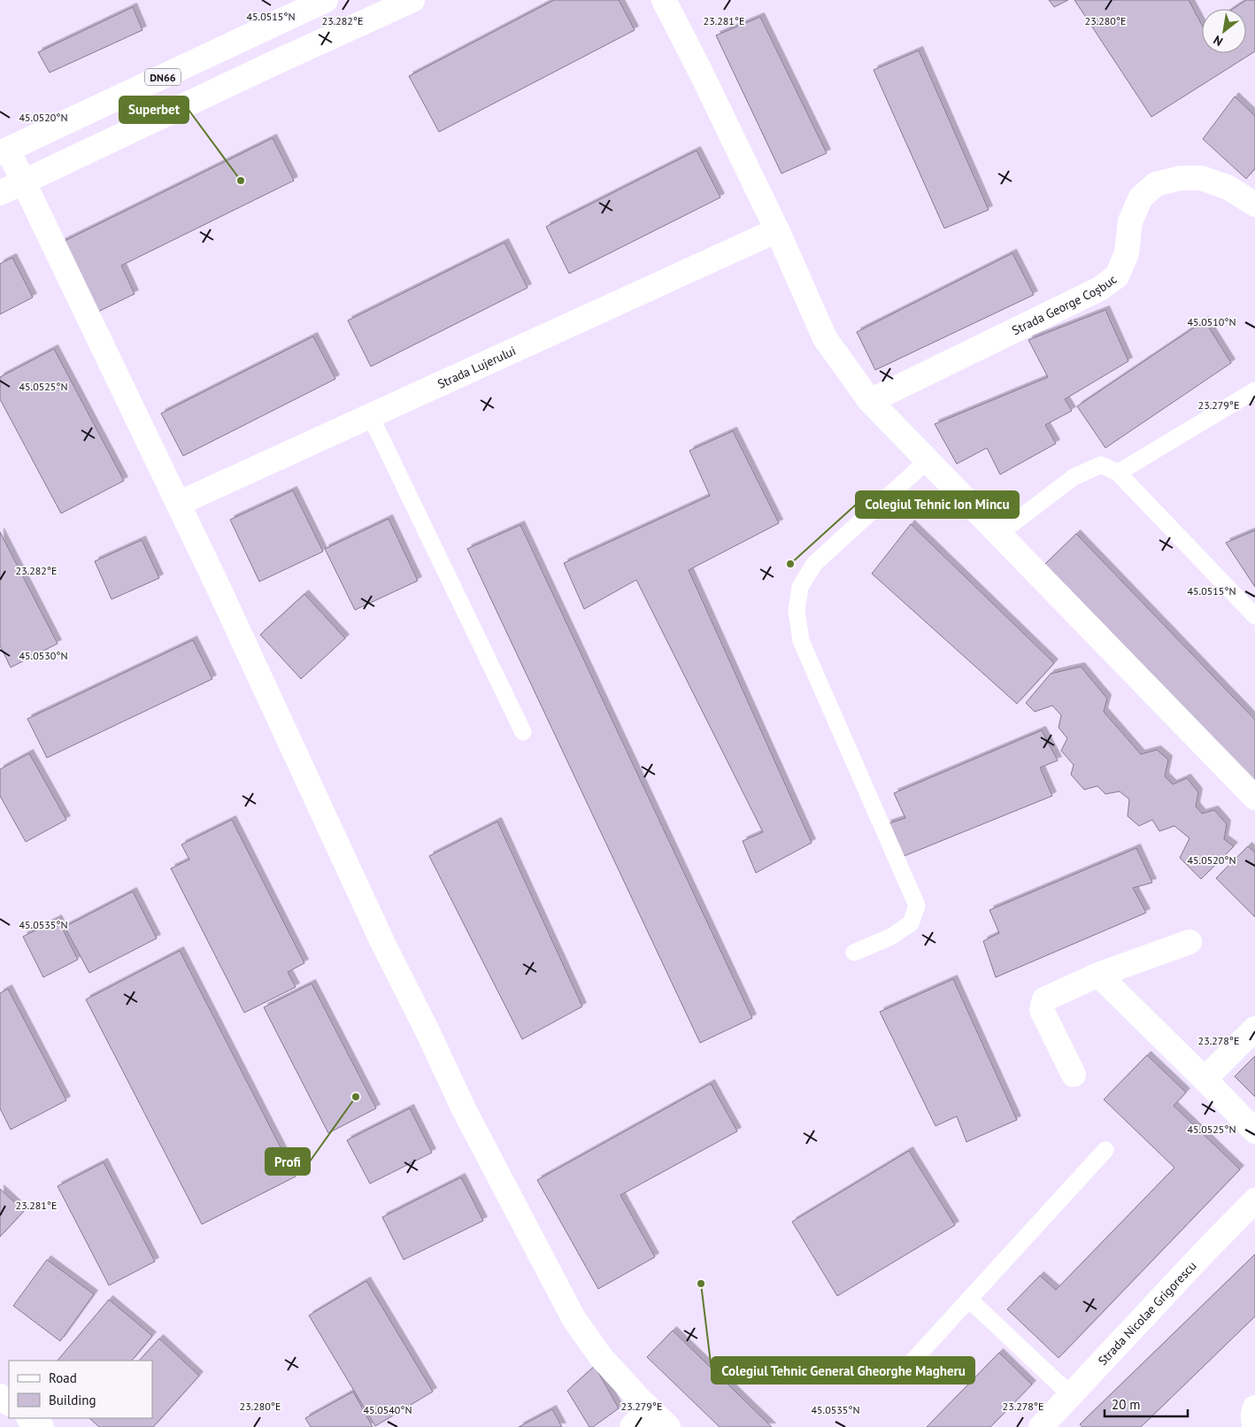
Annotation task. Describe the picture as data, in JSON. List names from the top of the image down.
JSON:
{
  "streets": {
    "street": [
      "DN66",
      "Strada George Coșbuc",
      "Strada Lujerului",
      "Strada Nicolae Grigorescu"
    ]
  },
  "places": [
    "Superbet",
    "Colegiul Tehnic Ion Mincu",
    "Profi",
    "Colegiul Tehnic General Gheorghe Magheru"
  ],
  "legend": ["Road", "Building"],
  "scale_bar": "20 m",
  "north": "bottom left",
  "coordinates": [
    "45.0515°N",
    "23.282°E",
    "23.281°E",
    "23.280°E",
    "45.0520°N",
    "45.0510°N",
    "45.0525°N",
    "23.279°E",
    "45.0530°N",
    "45.0535°N",
    "23.278°E",
    "45.0540°N"
  ]
}
